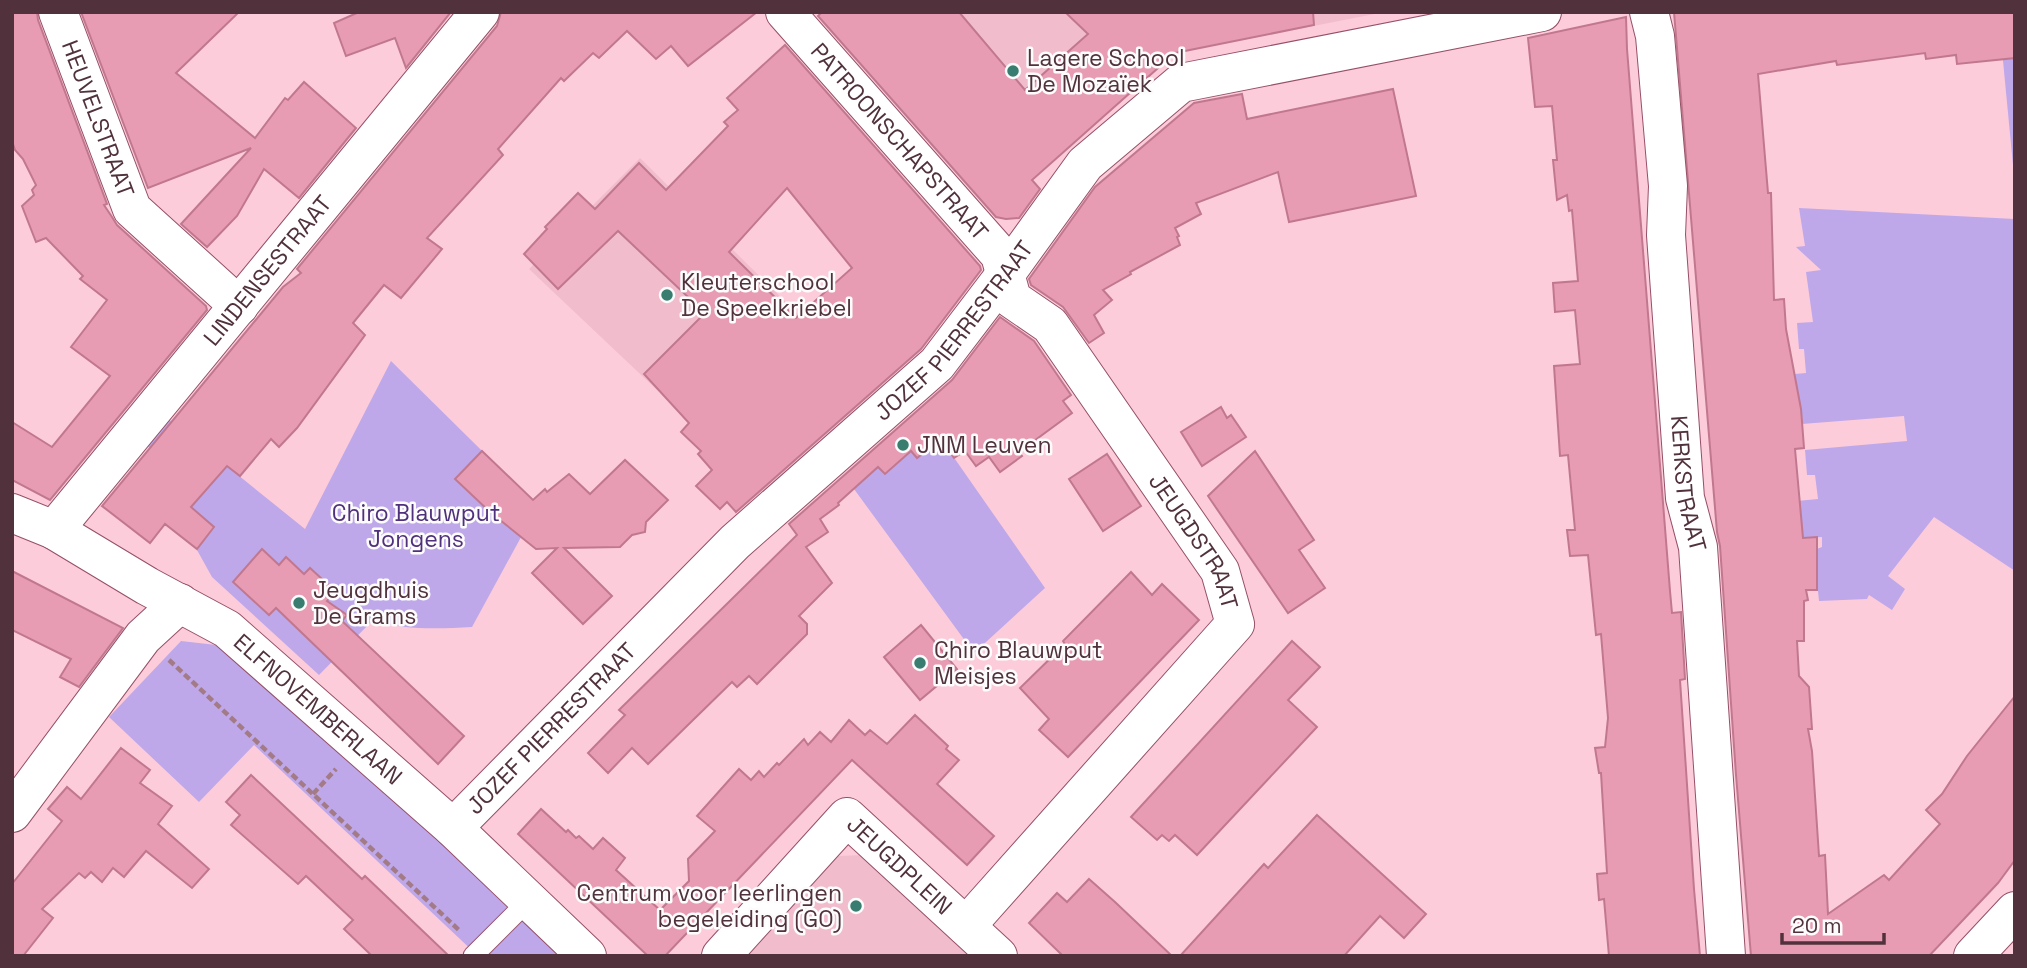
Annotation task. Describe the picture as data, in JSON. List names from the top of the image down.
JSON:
{
  "streets": {
    "street": [
      "HEUVELSTRAAT",
      "PATROONSCHAPSTRAAT",
      "LINDENSESTRAAT",
      "JOZEF PIERRESTRAAT",
      "KERKSTRAAT",
      "JEUGDSTRAAT",
      "ELFNOVEMBERLAAN",
      "JEUGDPLEIN"
    ]
  },
  "crossings": [
    ["HEUVELSTRAAT", "LINDENSESTRAAT"],
    ["PATROONSCHAPSTRAAT", "JOZEF PIERRESTRAAT"],
    ["PATROONSCHAPSTRAAT", "JEUGDSTRAAT"],
    ["LINDENSESTRAAT", "ELFNOVEMBERLAAN"],
    ["JOZEF PIERRESTRAAT", "JEUGDSTRAAT"],
    ["JOZEF PIERRESTRAAT", "ELFNOVEMBERLAAN"],
    ["JEUGDSTRAAT", "JEUGDPLEIN"]
  ],
  "parks": ["Chiro Blauwput Jongens"],
  "places": [
    "Lagere School De Mozaïek",
    "Kleuterschool De Speelkriebel",
    "JNM Leuven",
    "Jeugdhuis De Grams",
    "Chiro Blauwput Meisjes",
    "Centrum voor leerlingen begeleiding (GO)"
  ],
  "scale_bar": "20 m"
}
